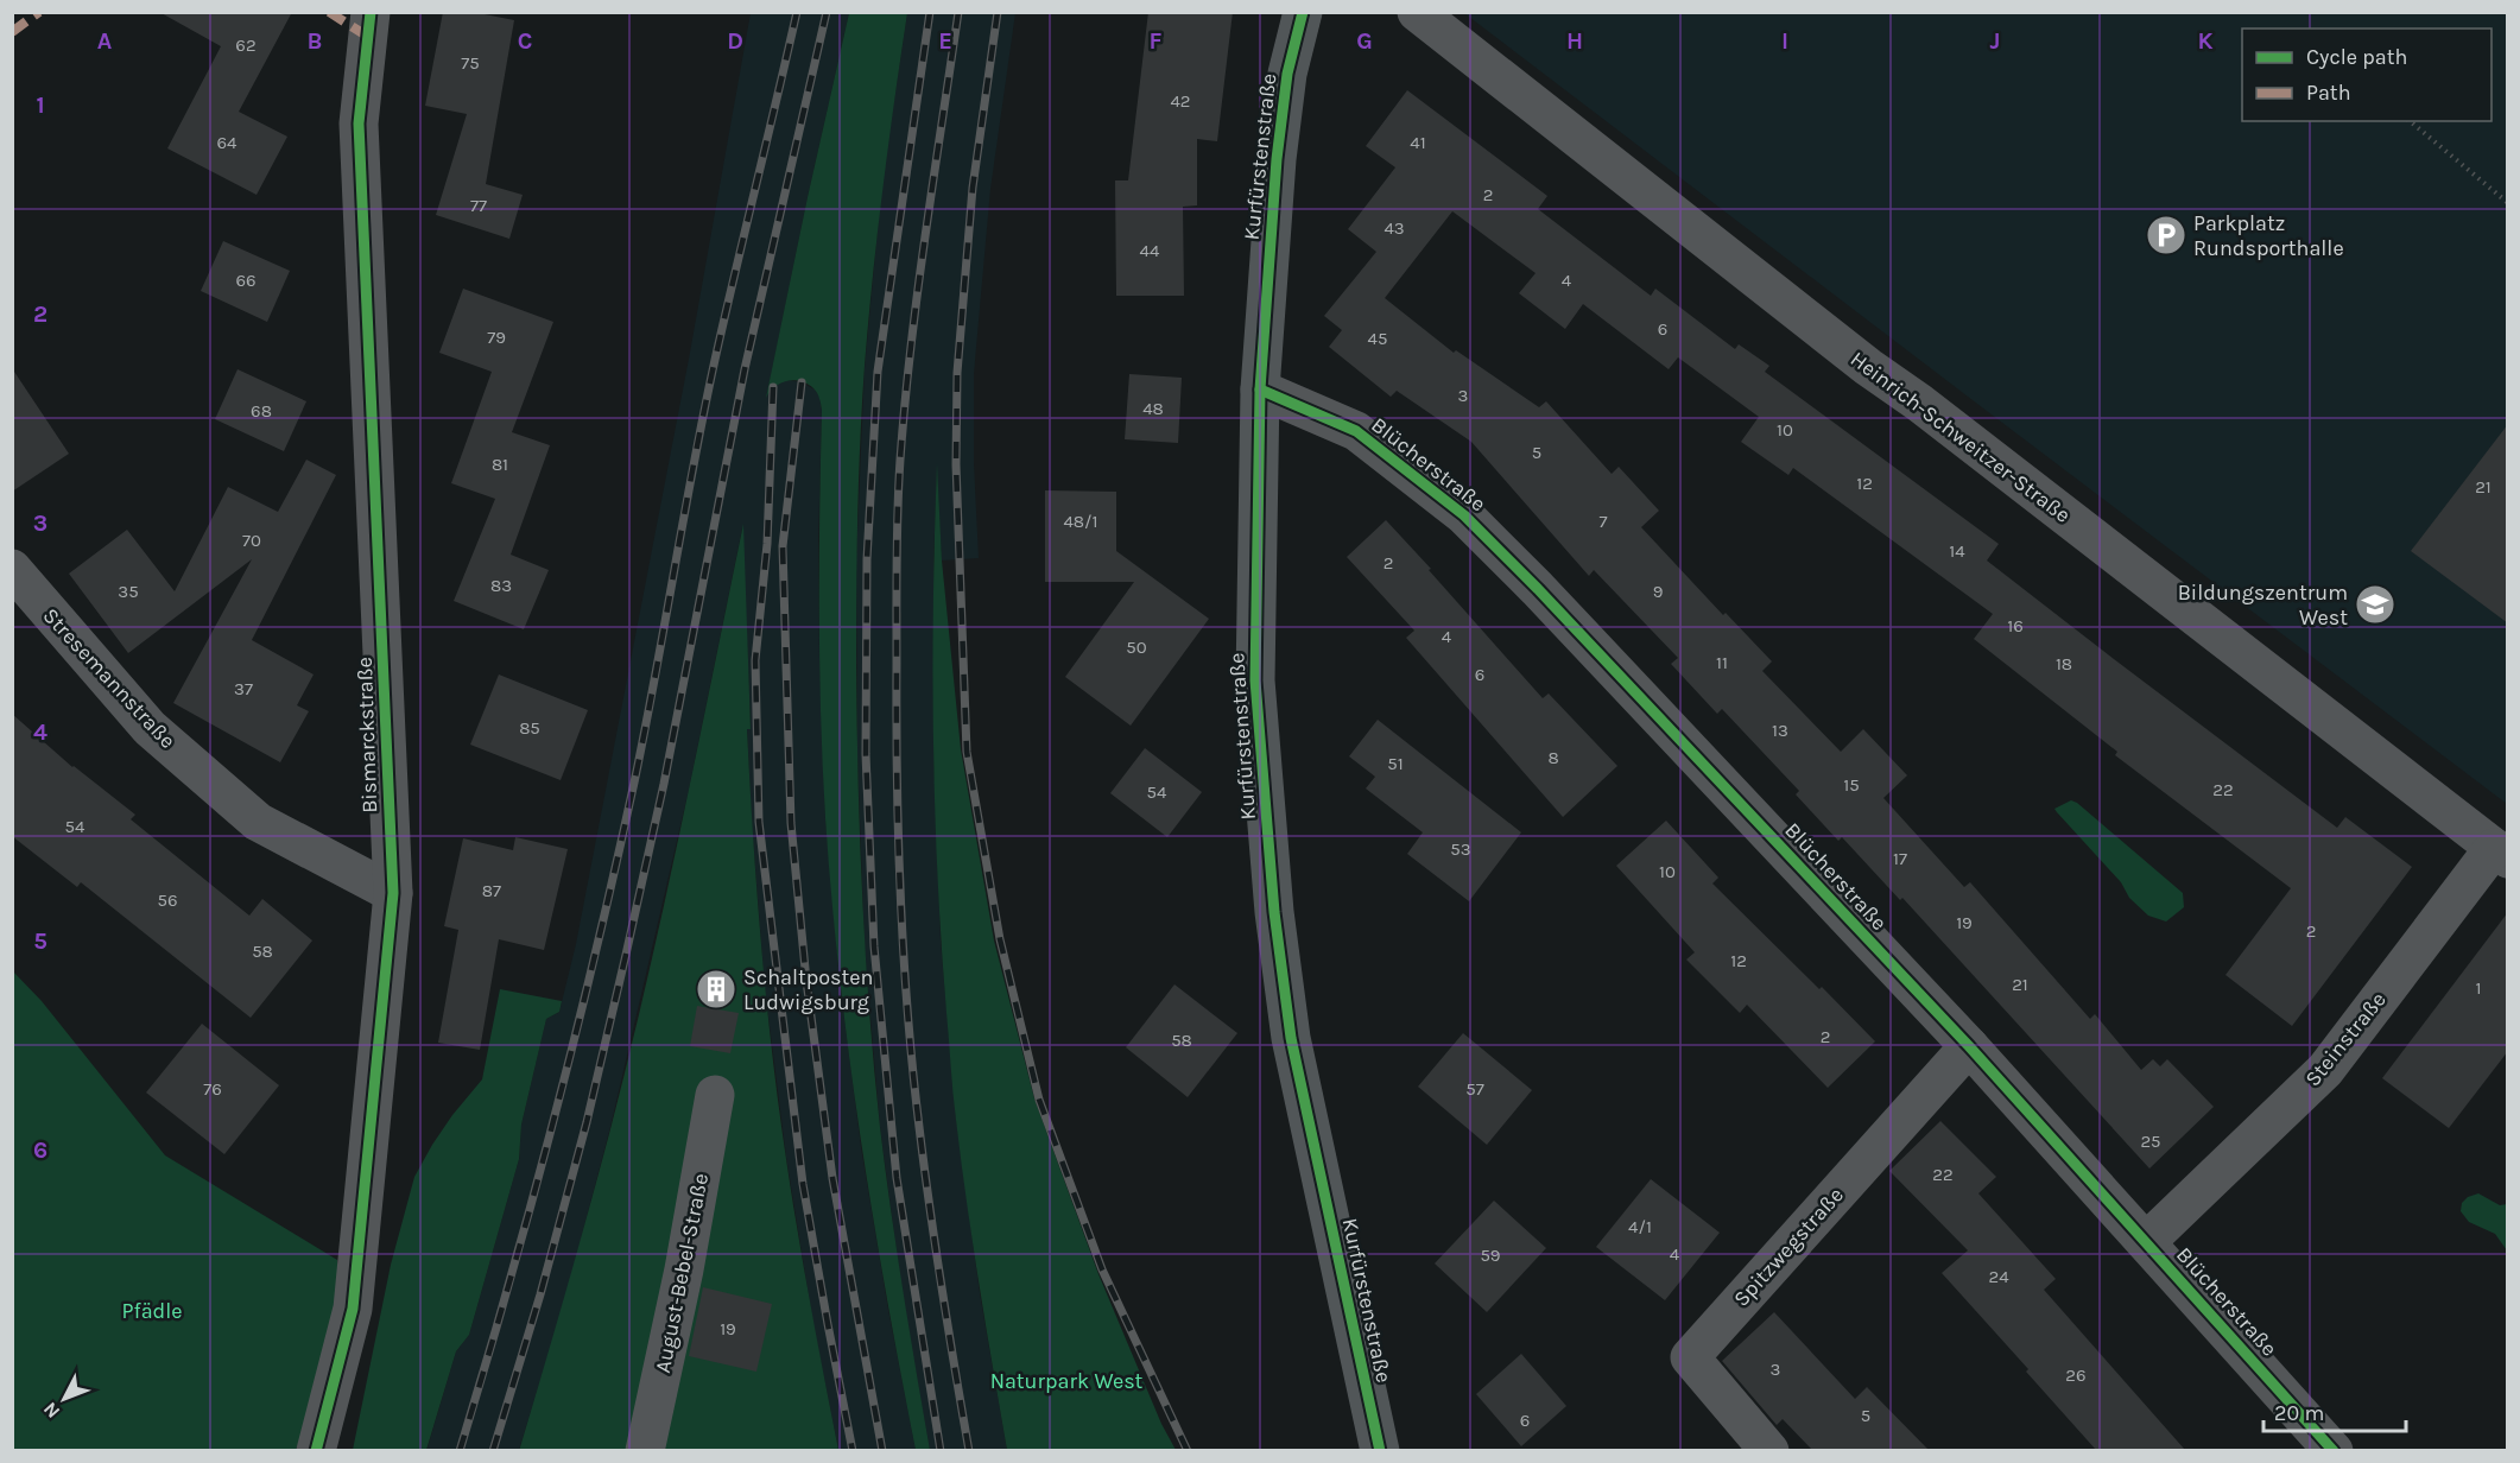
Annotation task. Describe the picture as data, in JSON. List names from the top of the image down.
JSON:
{
  "streets": {
    "street": [
      "Kurfürstenstraße",
      "Heinrich-Schweitzer-Straße",
      "Blücherstraße",
      "Stresemannstraße",
      "Bismarckstraße",
      "Steinstraße",
      "Spitzwegstraße",
      "August-Bebel-Straße"
    ]
  },
  "crossings": [
    ["Kurfürstenstraße", "Blücherstraße"],
    ["Heinrich-Schweitzer-Straße", "Steinstraße"],
    ["Blücherstraße", "Steinstraße"],
    ["Blücherstraße", "Spitzwegstraße"],
    ["Stresemannstraße", "Bismarckstraße"]
  ],
  "parks": ["Pfädle", "Naturpark West"],
  "places": {
    "parking": ["Parkplatz Rundsporthalle"],
    "school or university": ["Bildungszentrum West"],
    "building": ["Schaltposten Ludwigsburg"]
  },
  "house_numbers": [
    "62",
    "75",
    "42",
    "64",
    "41",
    "2",
    "77",
    "43",
    "44",
    "66",
    "4",
    "6",
    "79",
    "45",
    "3",
    "48",
    "68",
    "10",
    "5",
    "81",
    "12",
    "21",
    "48/1",
    "7",
    "70",
    "14",
    "2",
    "83",
    "35",
    "9",
    "16",
    "4",
    "50",
    "11",
    "18",
    "6",
    "37",
    "85",
    "13",
    "8",
    "51",
    "15",
    "22",
    "54",
    "54",
    "53",
    "17",
    "10",
    "87",
    "56",
    "19",
    "2",
    "58",
    "12",
    "21",
    "1",
    "2",
    "58",
    "76",
    "57",
    "25",
    "22",
    "4/1",
    "4",
    "59",
    "24",
    "19",
    "3",
    "26",
    "5",
    "6"
  ],
  "legend": ["Cycle path", "Path"],
  "scale_bar": "20 m",
  "north": "bottom left",
  "grid": {
    "columns": [
      "A",
      "B",
      "C",
      "D",
      "E",
      "F",
      "G",
      "H",
      "I",
      "J",
      "K"
    ],
    "rows": [
      "1",
      "2",
      "3",
      "4",
      "5",
      "6"
    ]
  }
}
